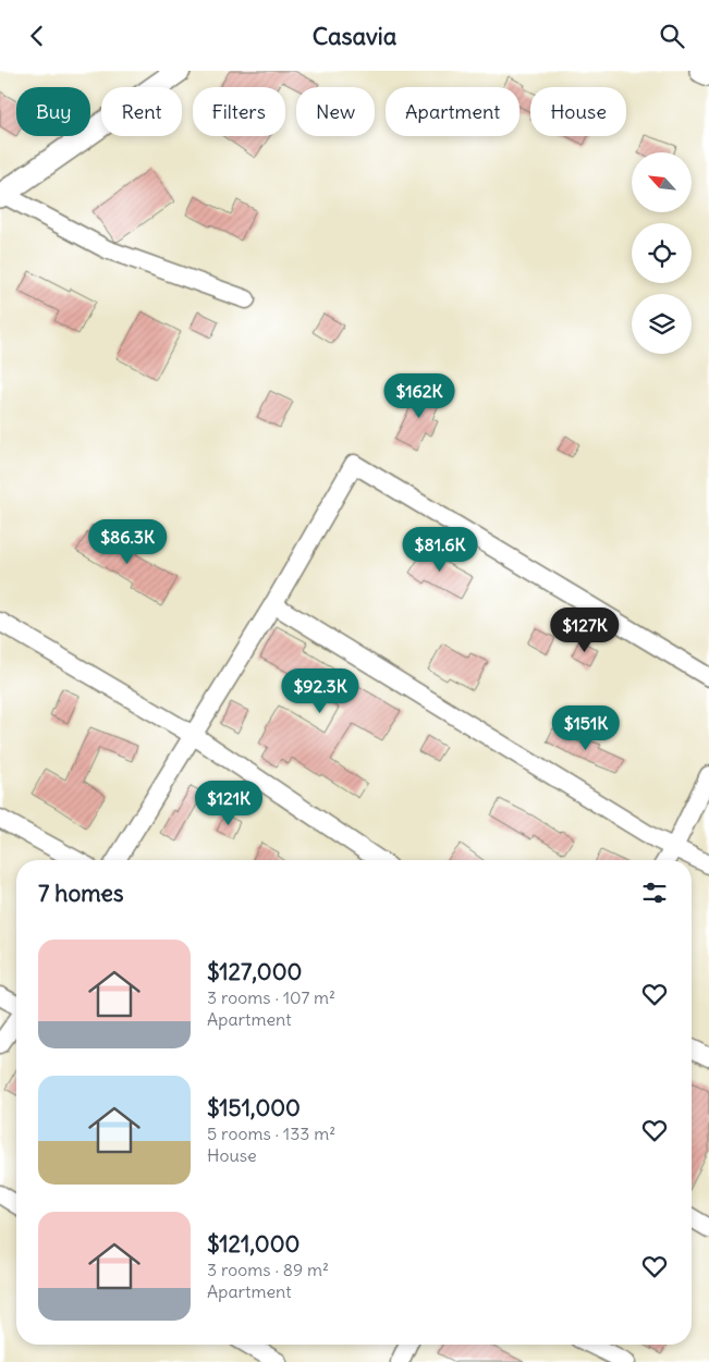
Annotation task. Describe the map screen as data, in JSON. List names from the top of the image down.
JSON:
{
  "north": "top left",
  "page": {
    "header": "Casavia",
    "chip": [
      "Buy",
      "Rent",
      "Filters",
      "New",
      "Apartment",
      "House"
    ],
    "price": [
      "$162K",
      "$86.3K",
      "$81.6K",
      "$127K",
      "$92.3K",
      "$151K",
      "$121K"
    ],
    "heading": "7 homes",
    "list": [
      {
        "name": "$127,000",
        "note": "3 rooms · 107 m² · Apartment"
      },
      {
        "name": "$151,000",
        "note": "5 rooms · 133 m² · House"
      },
      {
        "name": "$121,000",
        "note": "3 rooms · 89 m² · Apartment"
      }
    ]
  }
}
